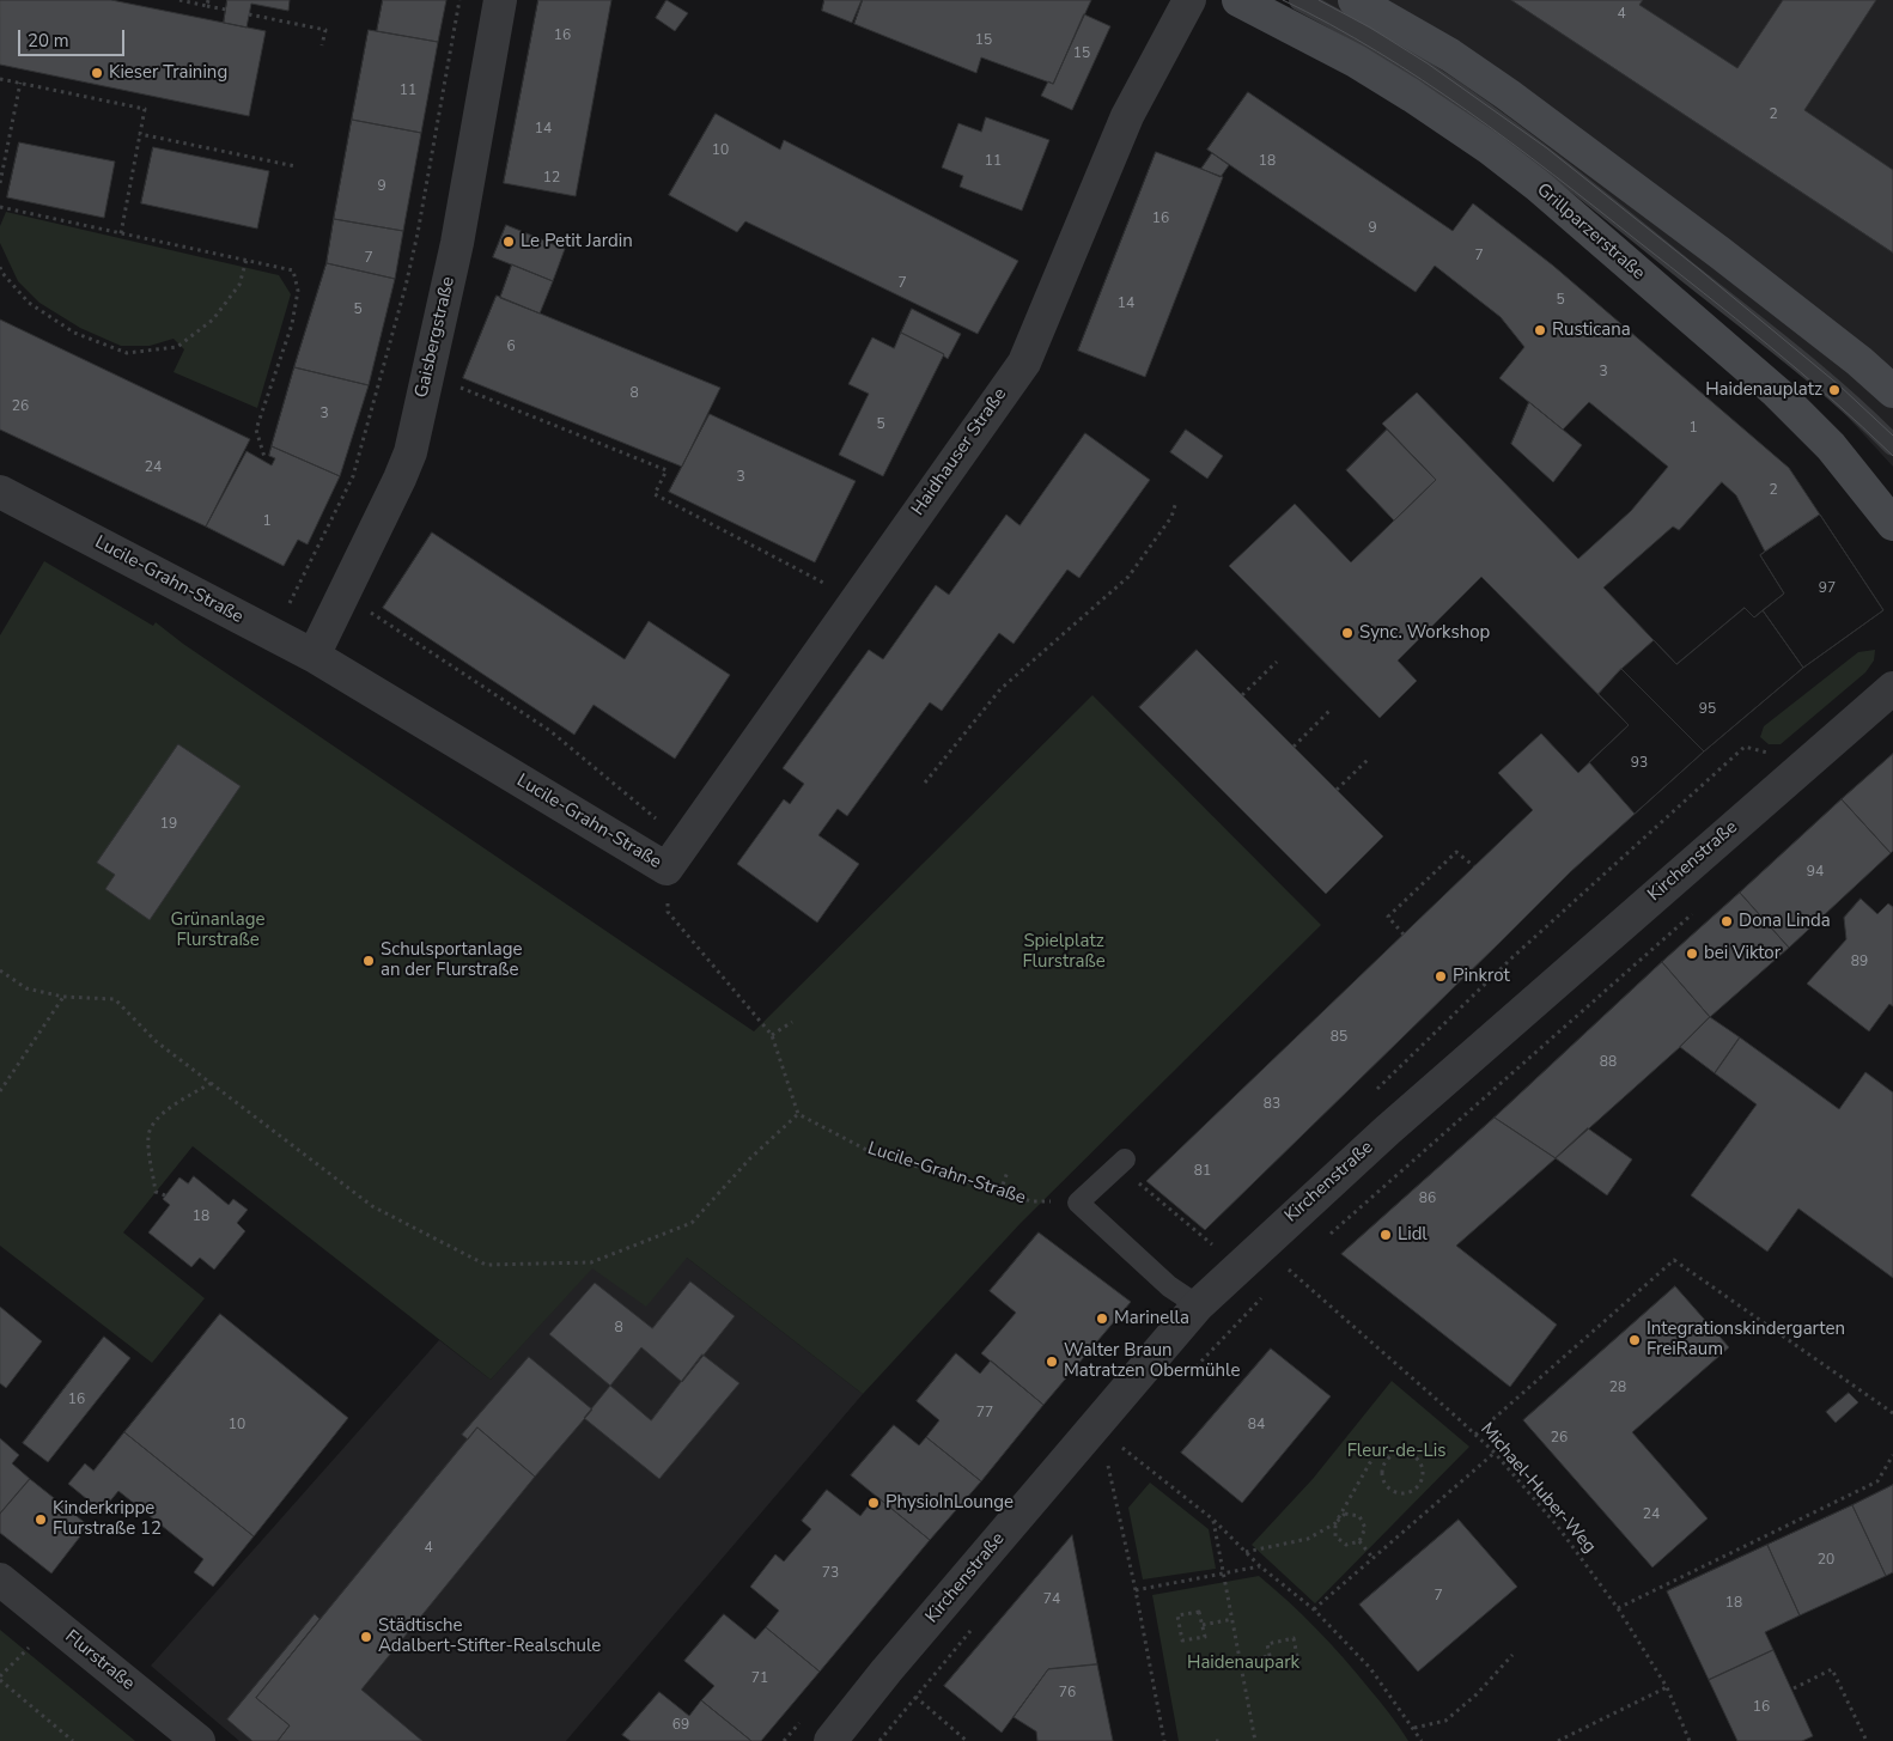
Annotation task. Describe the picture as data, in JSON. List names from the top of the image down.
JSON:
{
  "streets": {
    "main road": ["Grillparzerstraße"],
    "street": [
      "Gaisbergstraße",
      "Haidhauser Straße",
      "Lucile-Grahn-Straße",
      "Kirchenstraße",
      "Flurstraße"
    ],
    "path": ["Michael-Huber-Weg"]
  },
  "crossings": [
    ["Gaisbergstraße", "Lucile-Grahn-Straße"],
    ["Haidhauser Straße", "Lucile-Grahn-Straße"]
  ],
  "parks": [
    "Grünanlage Flurstraße",
    "Spielplatz Flurstraße",
    "Fleur-de-Lis",
    "Haidenaupark"
  ],
  "places": [
    "Kieser Training",
    "Le Petit Jardin",
    "Rusticana",
    "Haidenauplatz",
    "Sync. Workshop",
    "Dona Linda",
    "bei Viktor",
    "Schulsportanlage an der Flurstraße",
    "Pinkrot",
    "Lidl",
    "Marinella",
    "Integrationskindergarten FreiRaum",
    "Walter Braun Matratzen Obermühle",
    "PhysioInLounge",
    "Kinderkrippe Flurstraße 12",
    "Städtische Adalbert-Stifter-Realschule"
  ],
  "house_numbers": [
    "4",
    "16",
    "15",
    "15",
    "11",
    "2",
    "14",
    "10",
    "11",
    "18",
    "12",
    "9",
    "16",
    "9",
    "7",
    "7",
    "7",
    "5",
    "14",
    "5",
    "6",
    "3",
    "8",
    "26",
    "3",
    "5",
    "1",
    "24",
    "3",
    "2",
    "1",
    "97",
    "95",
    "93",
    "19",
    "94",
    "89",
    "85",
    "88",
    "83",
    "81",
    "86",
    "18",
    "8",
    "28",
    "16",
    "77",
    "10",
    "84",
    "26",
    "24",
    "4",
    "20",
    "73",
    "7",
    "74",
    "18",
    "71",
    "76",
    "16",
    "69"
  ],
  "scale_bar": "20 m"
}
